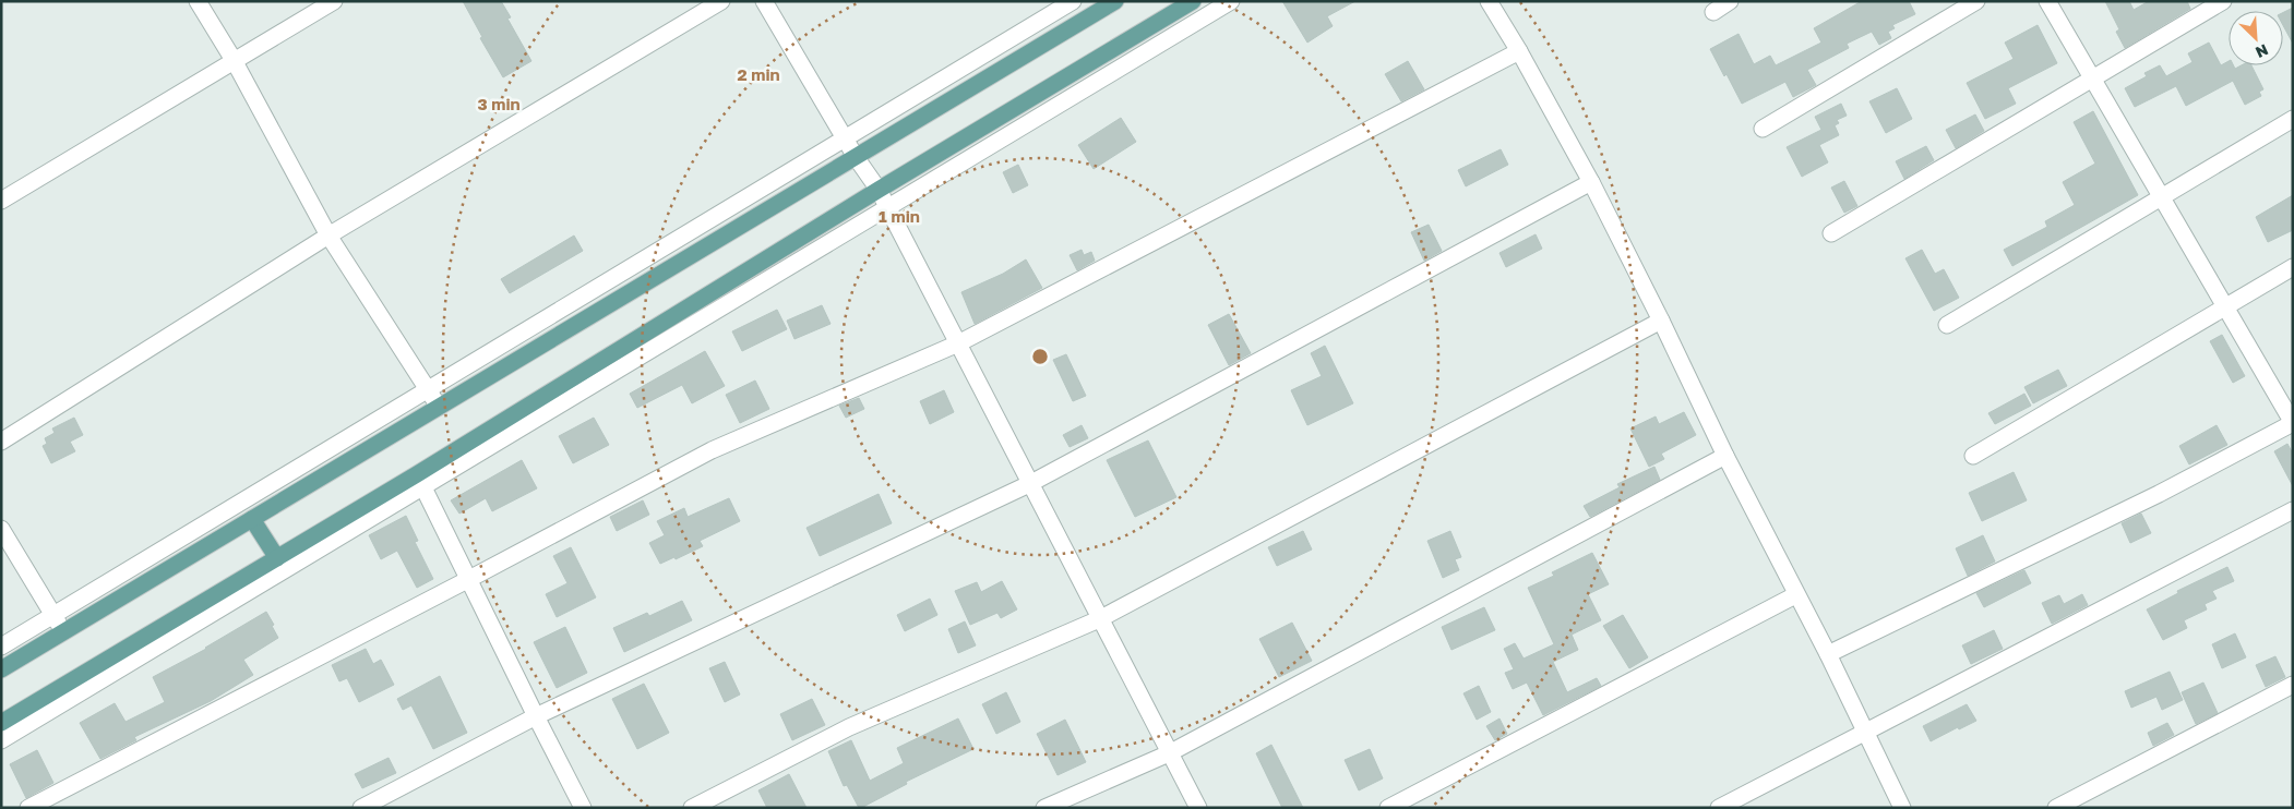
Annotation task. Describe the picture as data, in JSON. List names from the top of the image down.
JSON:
{
  "north": "bottom right",
  "rings": ["2 min", "3 min", "1 min"]
}
